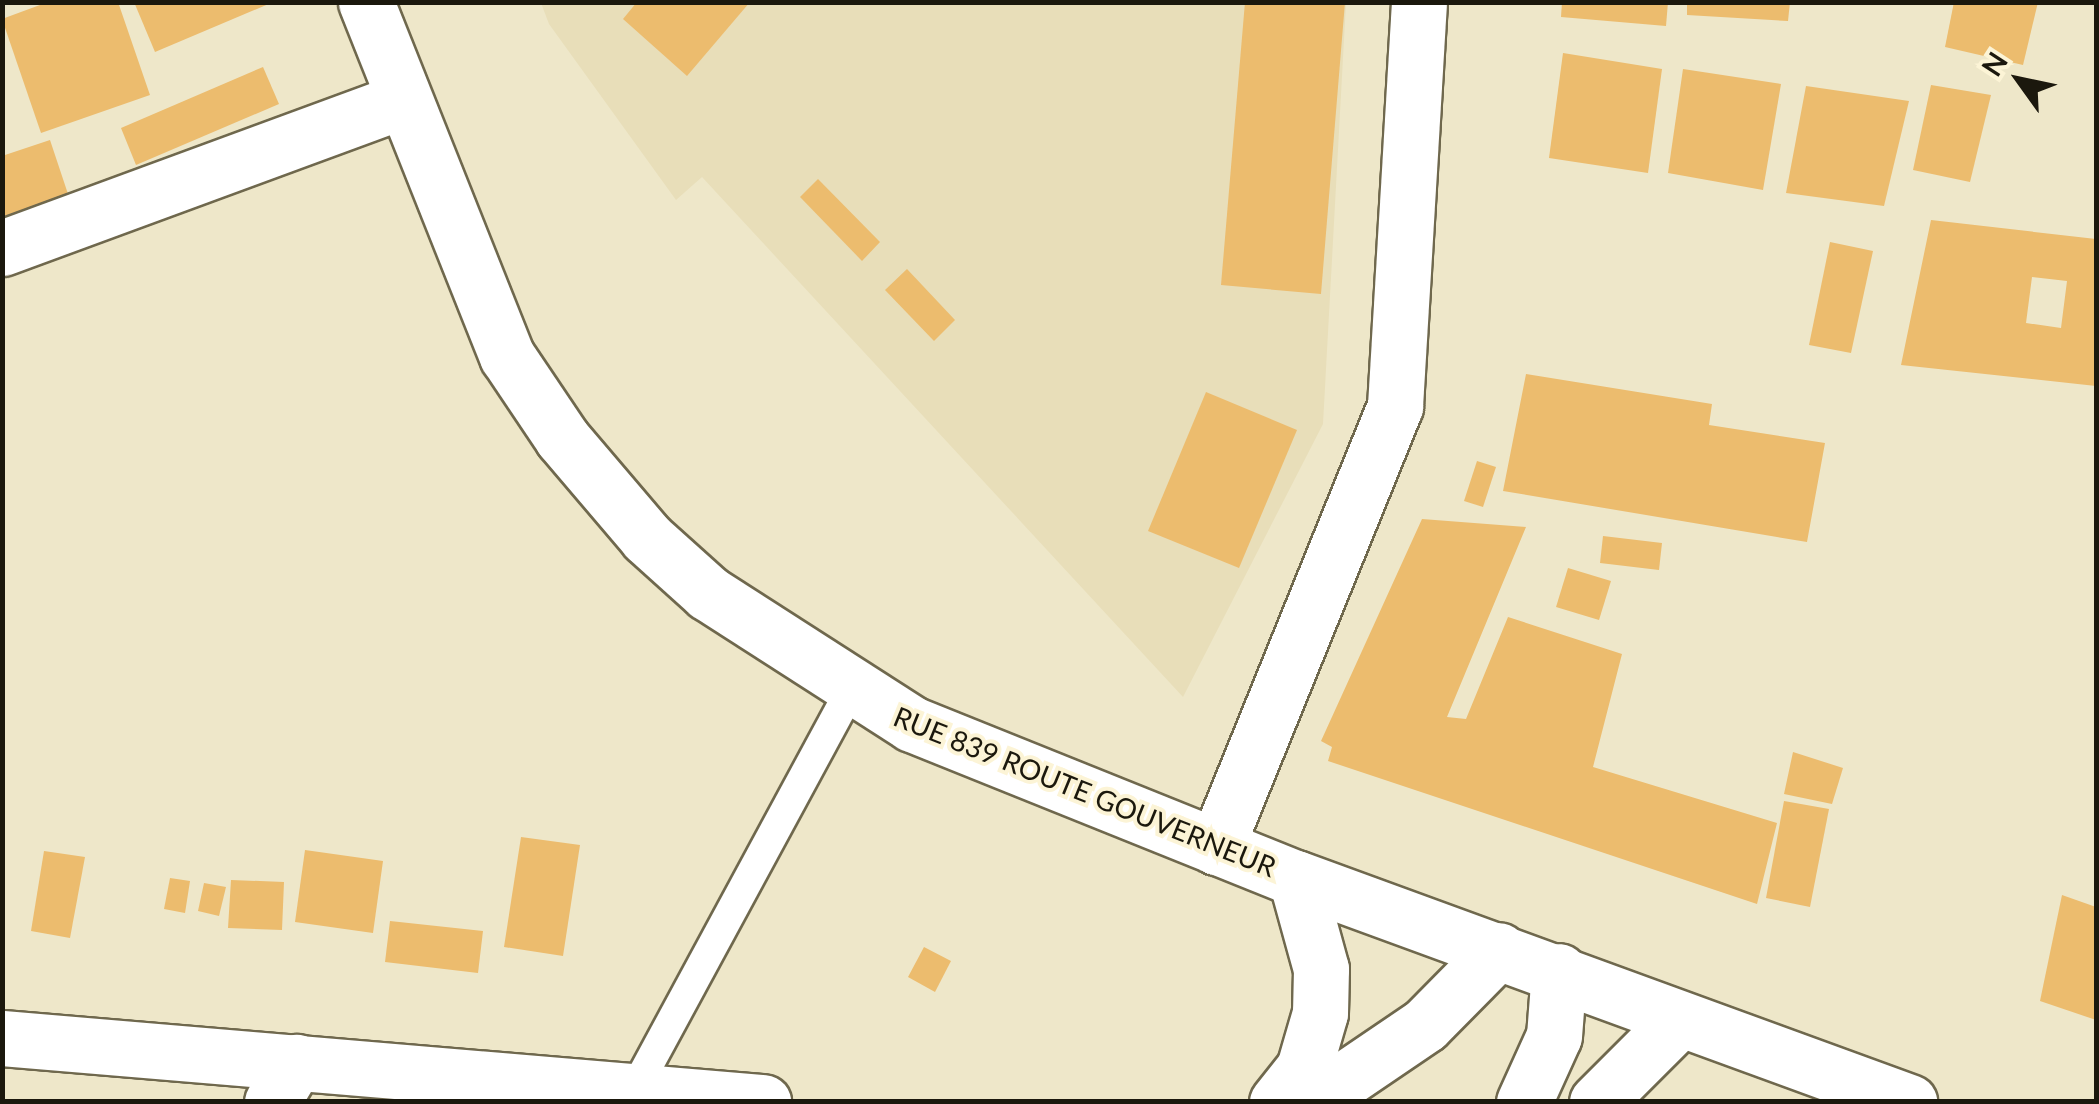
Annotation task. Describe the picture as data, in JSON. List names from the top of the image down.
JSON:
{
  "streets": {
    "street": ["RUE 839 ROUTE GOUVERNEUR"]
  },
  "north": "top left"
}
